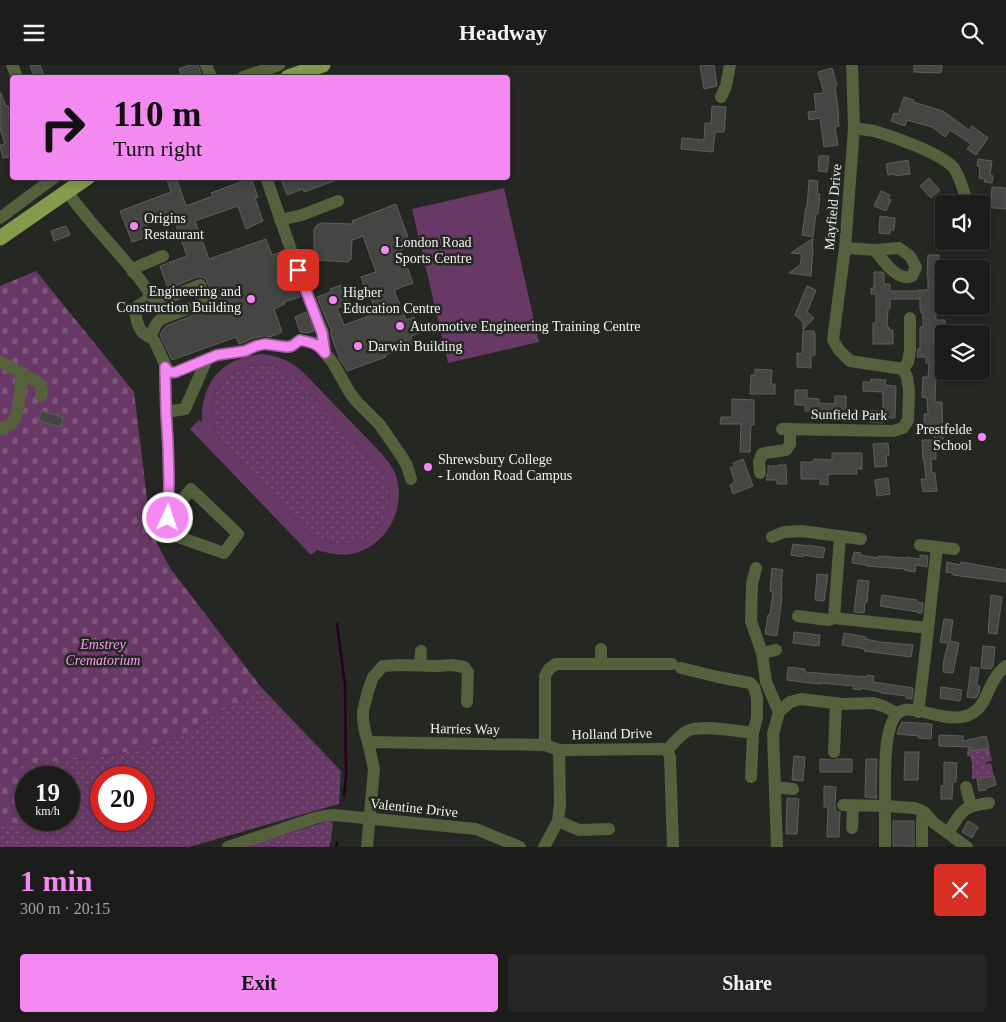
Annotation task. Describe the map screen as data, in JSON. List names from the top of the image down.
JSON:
{
  "streets": {
    "street": [
      "Mayfield Drive",
      "Sunfield Park",
      "Harries Way",
      "Holland Drive",
      "Valentine Drive"
    ]
  },
  "crossings": [
    ["Mayfield Drive", "Sunfield Park"],
    ["Harries Way", "Holland Drive"]
  ],
  "parks": ["Emstrey Crematorium"],
  "places": [
    "Origins Restaurant",
    "London Road Sports Centre",
    "Engineering and Construction Building",
    "Higher Education Centre",
    "Automotive Engineering Training Centre",
    "Darwin Building",
    "Prestfelde School",
    "Shrewsbury College - London Road Campus"
  ],
  "page": {
    "header": "Headway",
    "turn": ["110 m", "Turn right"],
    "speed": "19 km/h",
    "limit": "20",
    "heading": ["1 min", "300 m · 20:15"],
    "buttons": ["Exit", "Share"]
  }
}
